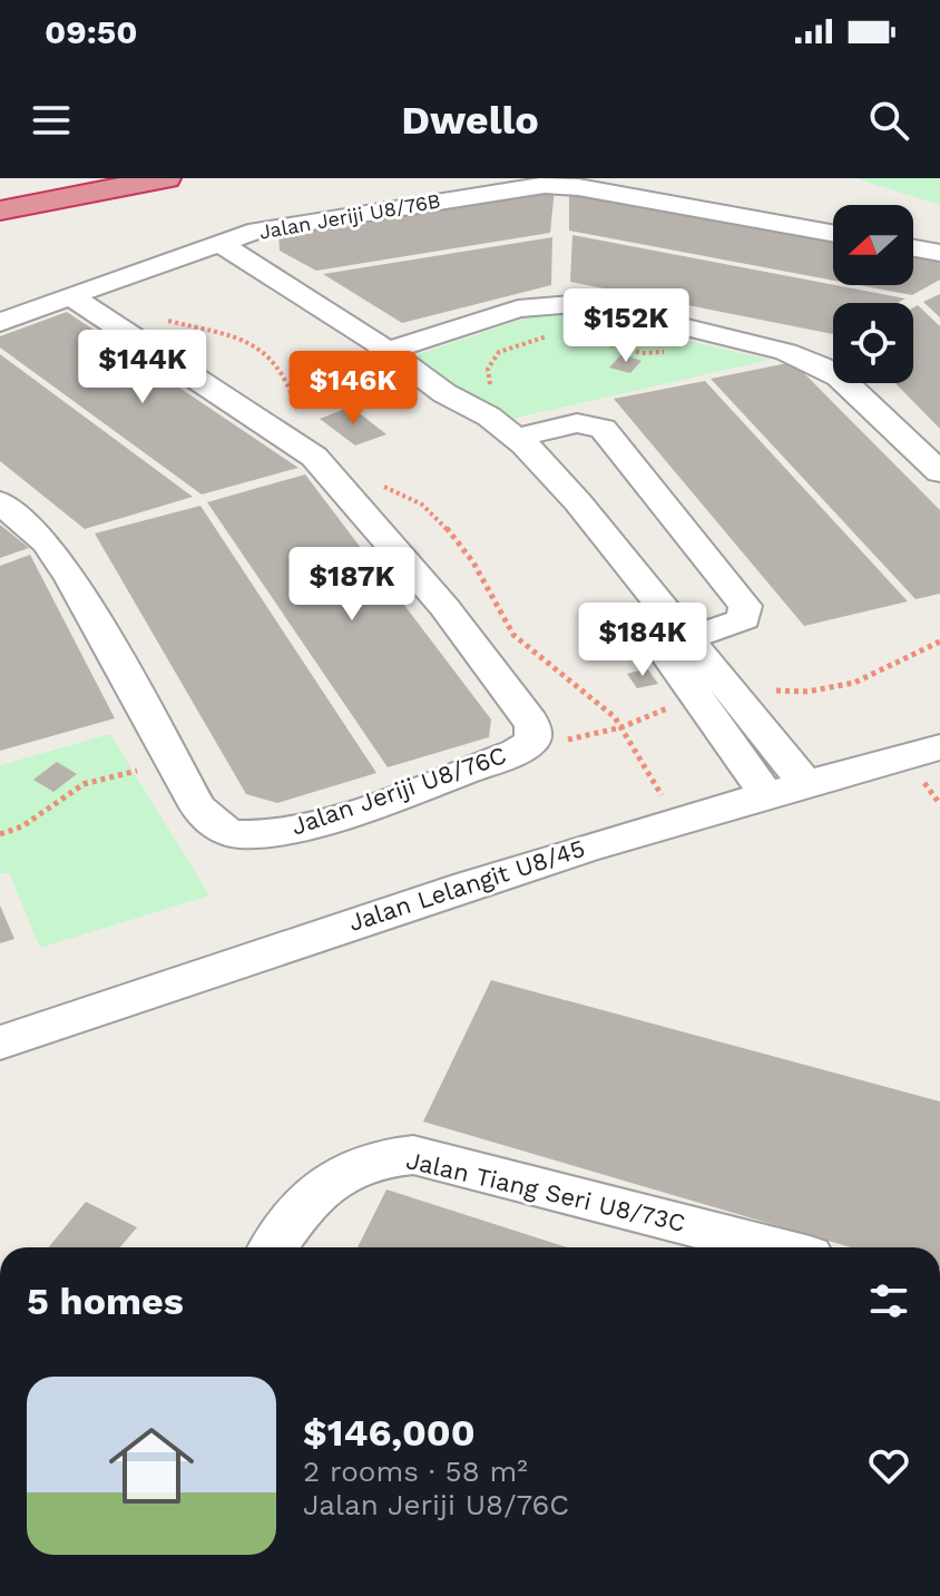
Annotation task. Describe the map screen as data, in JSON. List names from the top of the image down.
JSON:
{
  "streets": {
    "street": [
      "Jalan Jeriji U8/76B",
      "Jalan Jeriji U8/76C",
      "Jalan Lelangit U8/45",
      "Jalan Tiang Seri U8/73C"
    ]
  },
  "crossings": [
    ["Jalan Jeriji U8/76B", "Jalan Jeriji U8/76C"]
  ],
  "north": "left",
  "page": {
    "status": "09:50",
    "header": "Dwello",
    "price": [
      "$152K",
      "$144K",
      "$146K",
      "$187K",
      "$184K"
    ],
    "heading": "5 homes",
    "list": [
      {
        "name": "$146,000",
        "note": "2 rooms · 58 m² · Jalan Jeriji U8/76C"
      }
    ]
  }
}
